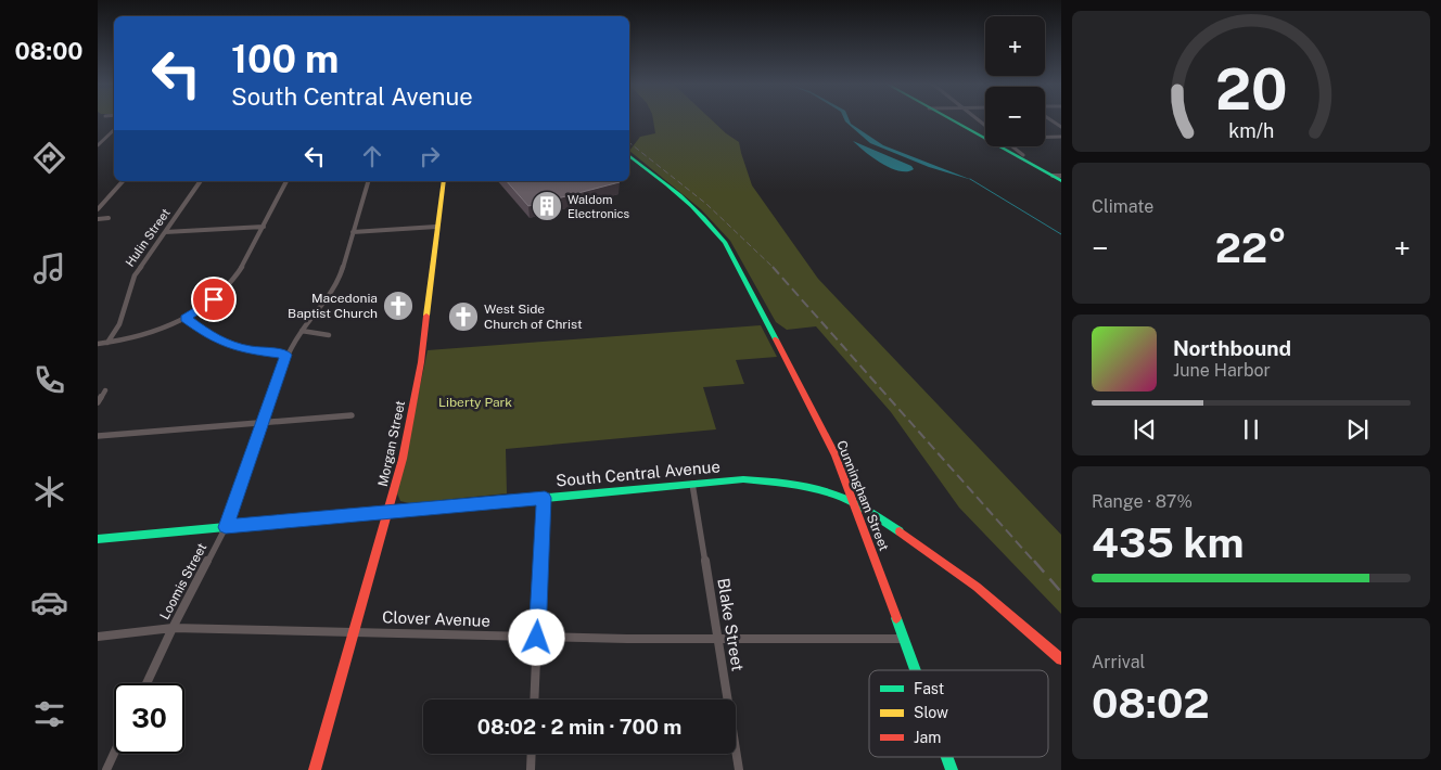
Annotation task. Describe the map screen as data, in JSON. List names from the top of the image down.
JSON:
{
  "streets": {
    "main road": ["Morgan Street", "South Central Avenue", "Cunningham Street"],
    "street": [
      "Hulin Street",
      "Loomis Street",
      "Clover Avenue",
      "Blake Street"
    ]
  },
  "crossings": [
    ["Morgan Street", "South Central Avenue"],
    ["Morgan Street", "Clover Avenue"],
    ["South Central Avenue", "Cunningham Street"],
    ["South Central Avenue", "Loomis Street"],
    ["South Central Avenue", "Blake Street"],
    ["Cunningham Street", "Clover Avenue"],
    ["Loomis Street", "Clover Avenue"],
    ["Clover Avenue", "Blake Street"]
  ],
  "parks": ["Liberty Park"],
  "places": {
    "building": ["Waldom Electronics"],
    "church": ["Macedonia Baptist Church", "West Side Church of Christ"]
  },
  "legend": ["Fast", "Slow", "Jam"],
  "page": {
    "tabs": "08:00",
    "map_buttons": ["+", "−"],
    "turn": ["100 m", "South Central Avenue"],
    "tile": [
      "Climate",
      ["Range · 87%", "435 km"],
      ["Arrival", "08:02"]
    ],
    "heat": ["−", "22°", "+"],
    "song": ["Northbound", "June Harbor"],
    "limit": "30",
    "trip": "08:02 · 2 min · 700 m",
    "gauge": ["20", "km/h"]
  }
}
